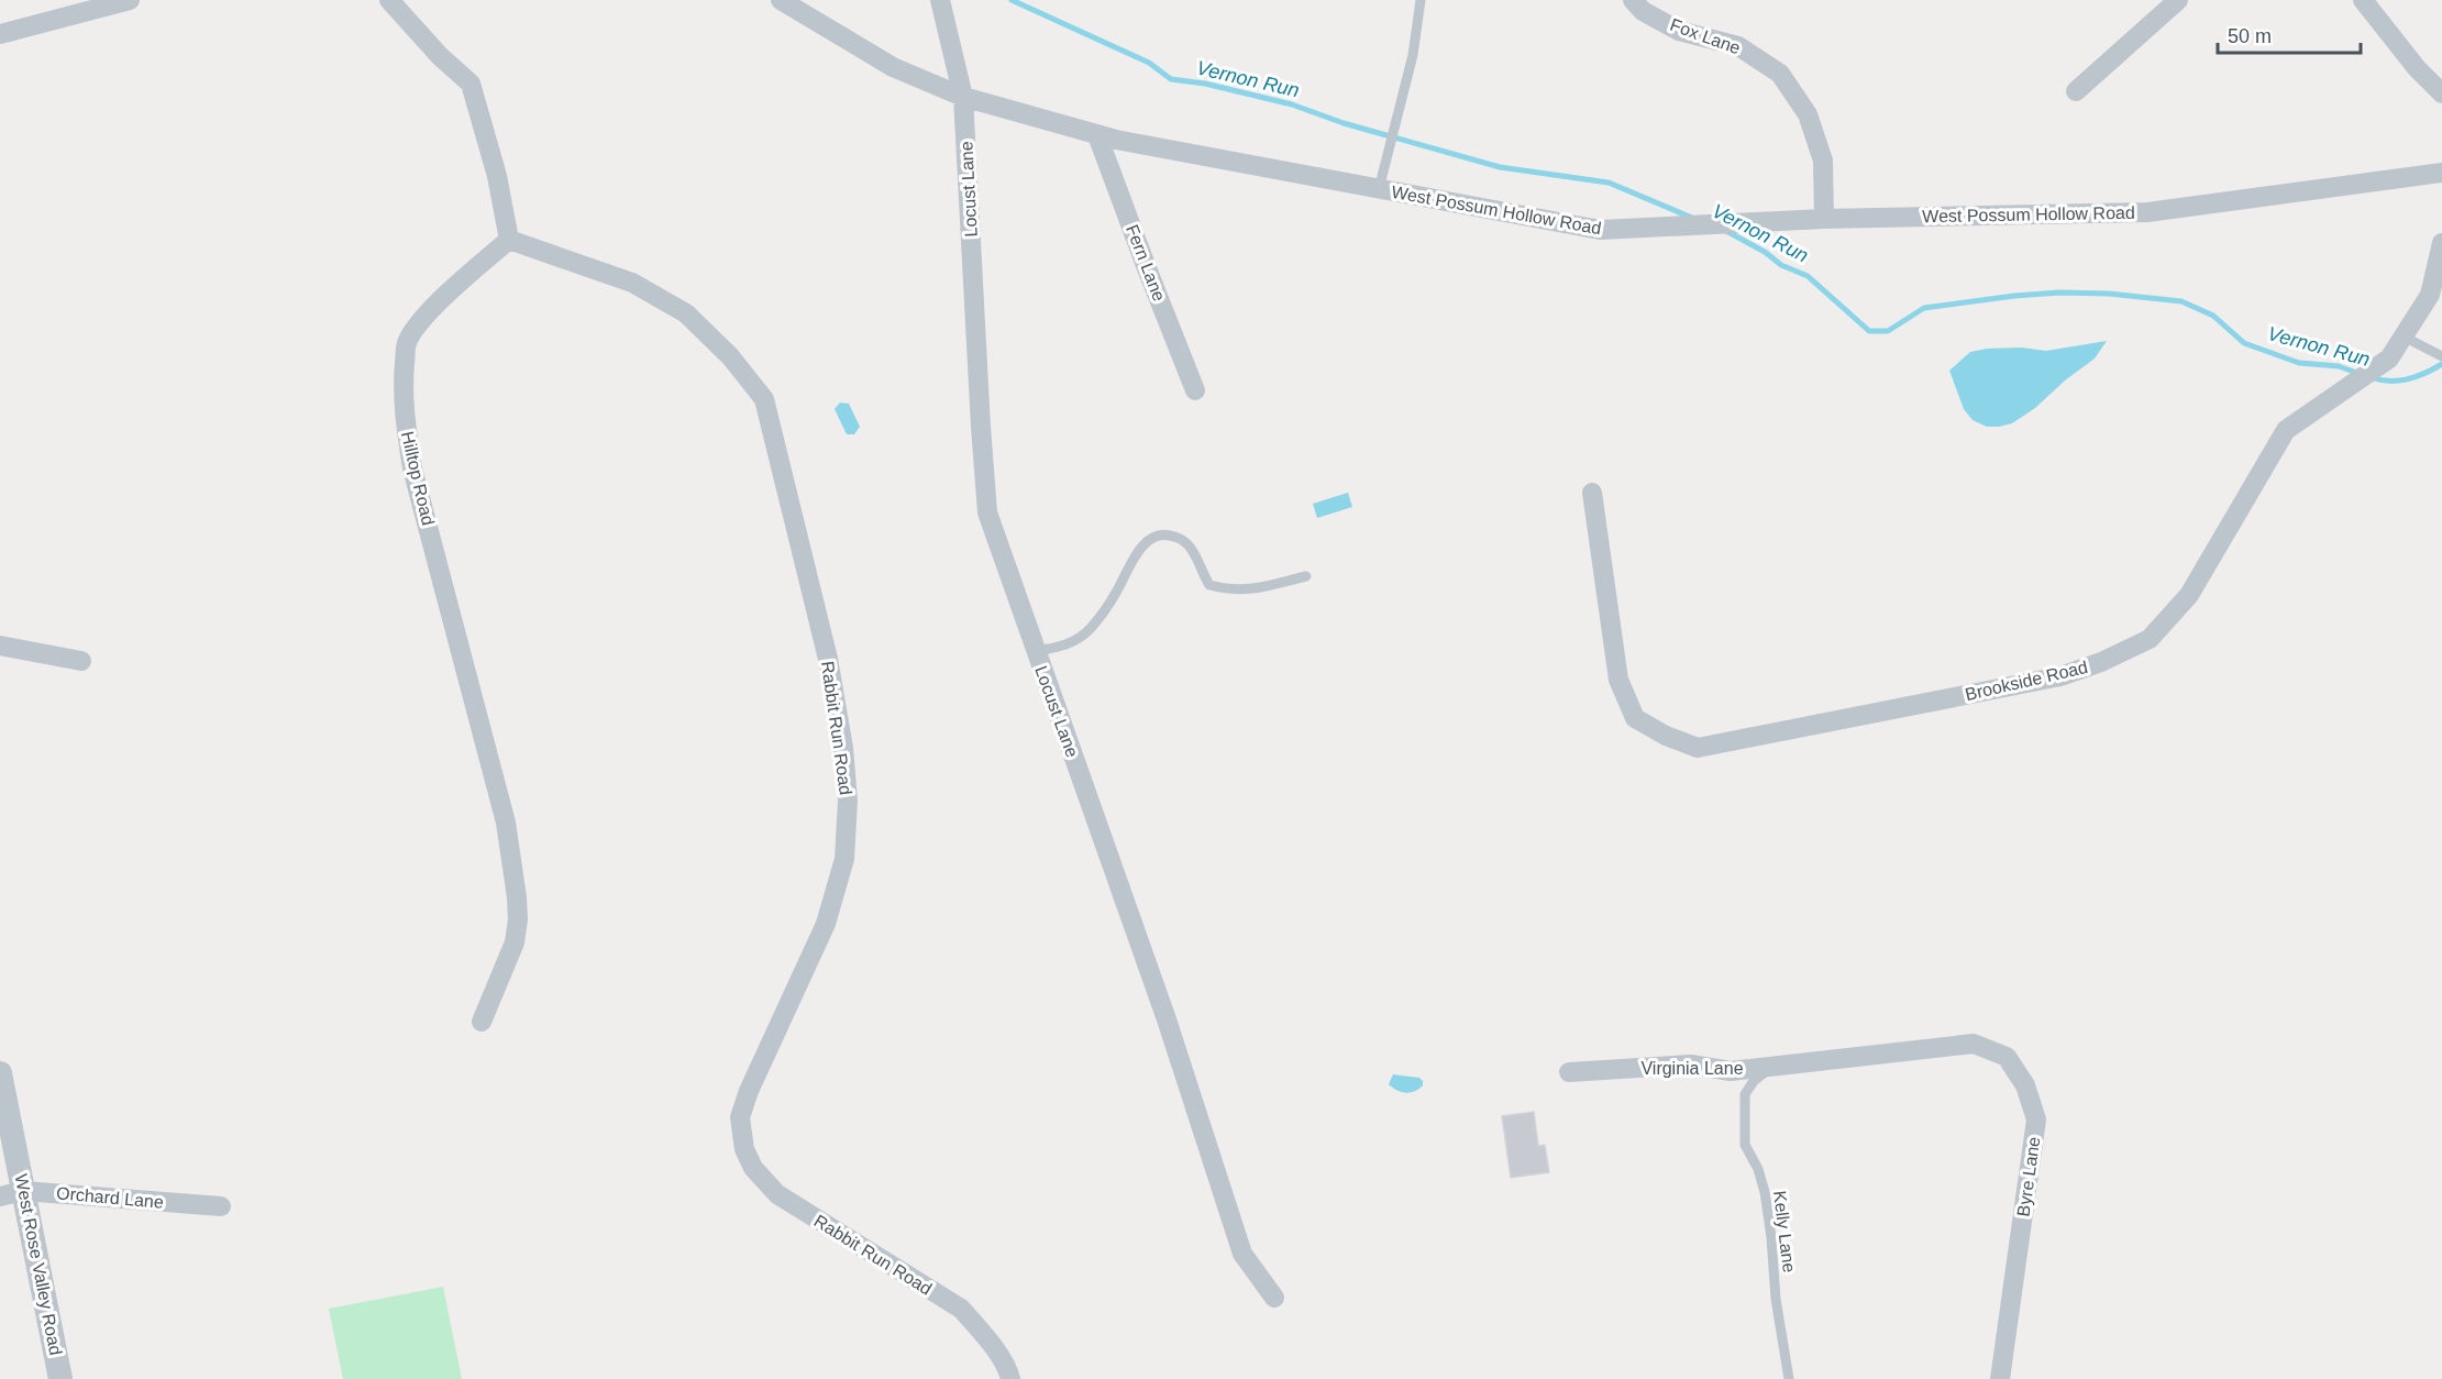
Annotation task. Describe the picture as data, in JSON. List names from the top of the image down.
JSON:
{
  "streets": {
    "street": [
      "Fox Lane",
      "Locust Lane",
      "West Possum Hollow Road",
      "Fern Lane",
      "Hilltop Road",
      "Brookside Road",
      "Rabbit Run Road",
      "Virginia Lane",
      "Byre Lane",
      "Orchard Lane",
      "West Rose Valley Road"
    ],
    "lane": ["Kelly Lane"]
  },
  "crossings": [
    ["Fox Lane", "West Possum Hollow Road"],
    ["Locust Lane", "West Possum Hollow Road"],
    ["West Possum Hollow Road", "Fern Lane"],
    ["Hilltop Road", "Rabbit Run Road"],
    ["Virginia Lane", "Byre Lane"],
    ["Virginia Lane", "Kelly Lane"],
    ["Byre Lane", "Kelly Lane"],
    ["Orchard Lane", "West Rose Valley Road"]
  ],
  "water": ["Vernon Run"],
  "scale_bar": "50 m"
}
